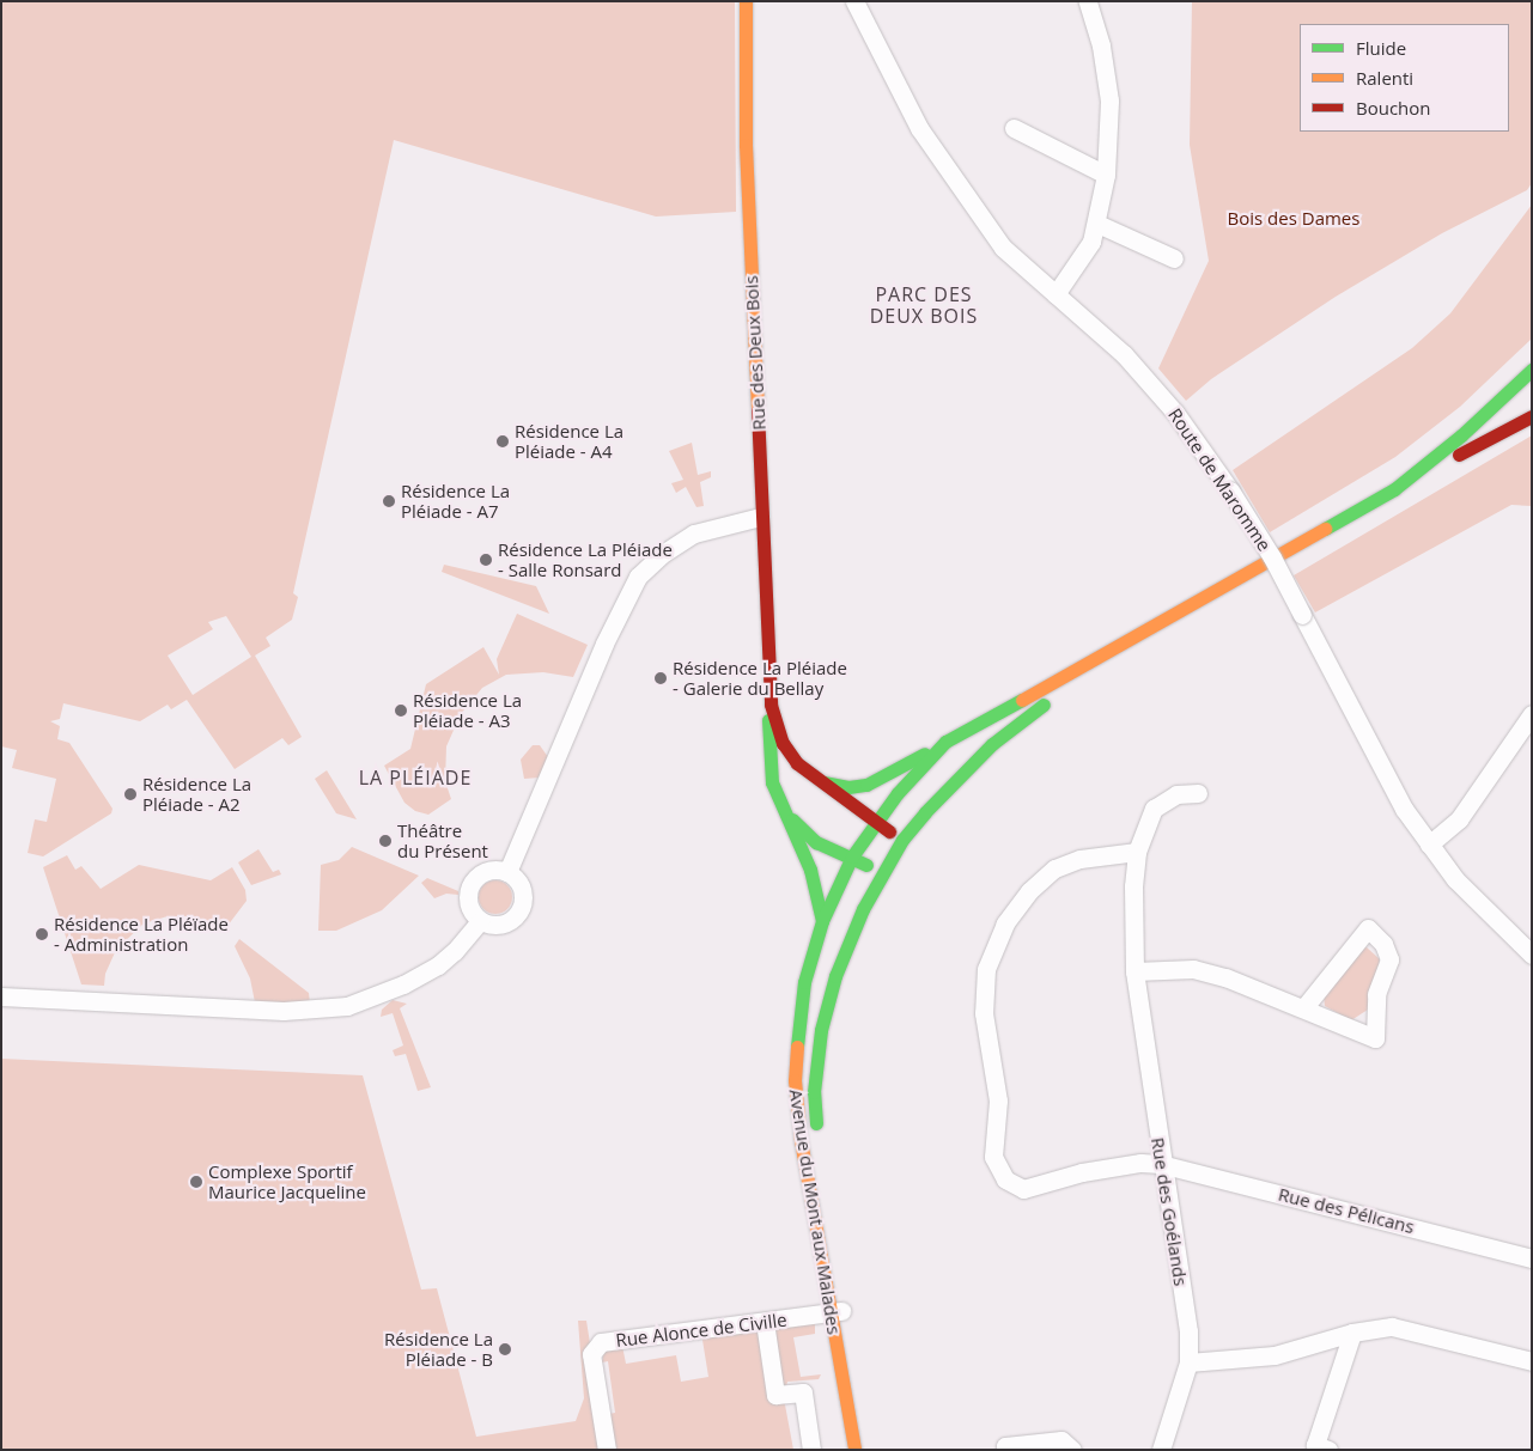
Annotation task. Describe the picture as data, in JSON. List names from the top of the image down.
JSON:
{
  "streets": {
    "main road": ["Rue des Deux Bois", "Avenue du Mont aux Malades"],
    "street": [
      "Route de Maromme",
      "Rue des Pélicans",
      "Rue des Goélands",
      "Rue Alonce de Civille"
    ]
  },
  "crossings": [
    ["Rue des Deux Bois", "Avenue du Mont aux Malades"],
    ["Rue des Pélicans", "Rue des Goélands"],
    ["Avenue du Mont aux Malades", "Rue Alonce de Civille"]
  ],
  "districts": ["PARC DES DEUX BOIS", "LA PLÉIADE"],
  "parks": ["Bois des Dames"],
  "places": [
    "Résidence La Pléiade - A4",
    "Résidence La Pléiade - A7",
    "Résidence La Pléiade - Salle Ronsard",
    "Résidence La Pléiade - Galerie du Bellay",
    "Résidence La Pléiade - A3",
    "Résidence La Pléiade - A2",
    "Théâtre du Présent",
    "Résidence La Pléïade - Administration",
    "Complexe Sportif Maurice Jacqueline",
    "Résidence La Pléiade - B"
  ],
  "legend": ["Fluide", "Ralenti", "Bouchon"]
}
